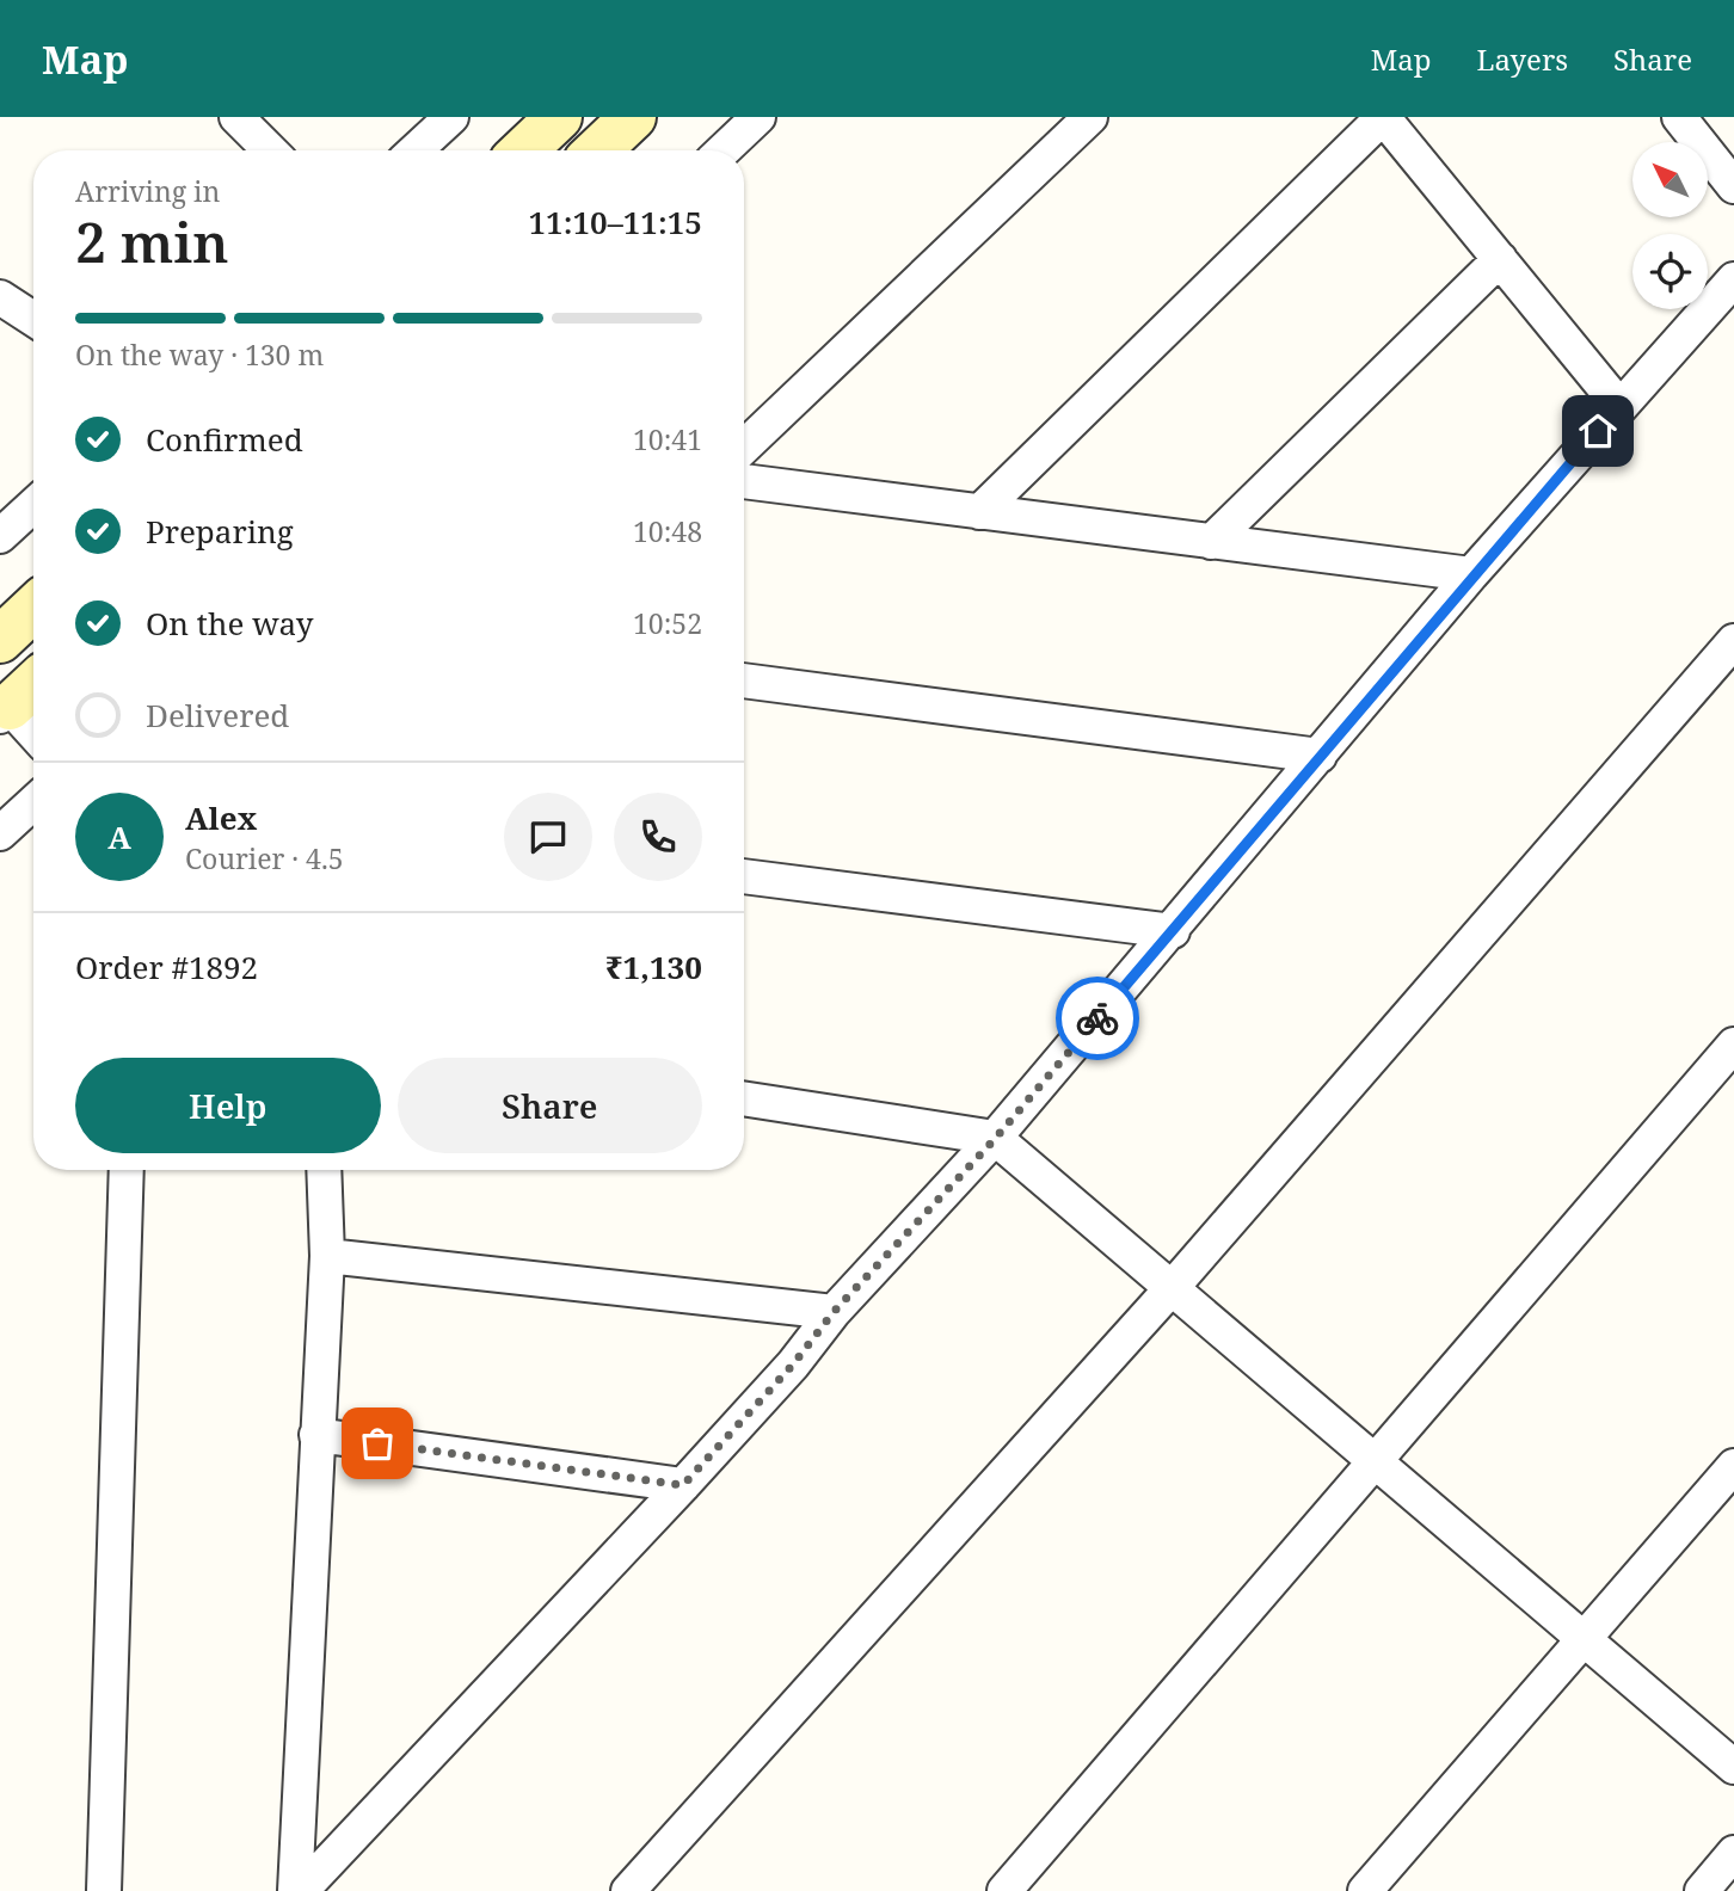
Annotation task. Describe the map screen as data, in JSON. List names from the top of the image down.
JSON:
{
  "north": "top left",
  "page": {
    "header": "Map",
    "nav": ["Map", "Layers", "Share"],
    "heading": ["2 min", "Arriving in", "11:10–11:15"],
    "panel": [
      "Alex",
      "Courier · 4.5",
      "Order #1892",
      "₹1,130"
    ],
    "bar": "On the way · 130 m",
    "list": [
      ["Confirmed", "10:41"],
      ["Preparing", "10:48"],
      ["On the way", "10:52"],
      "Delivered"
    ],
    "round": "A",
    "buttons": ["Help", "Share"]
  }
}
